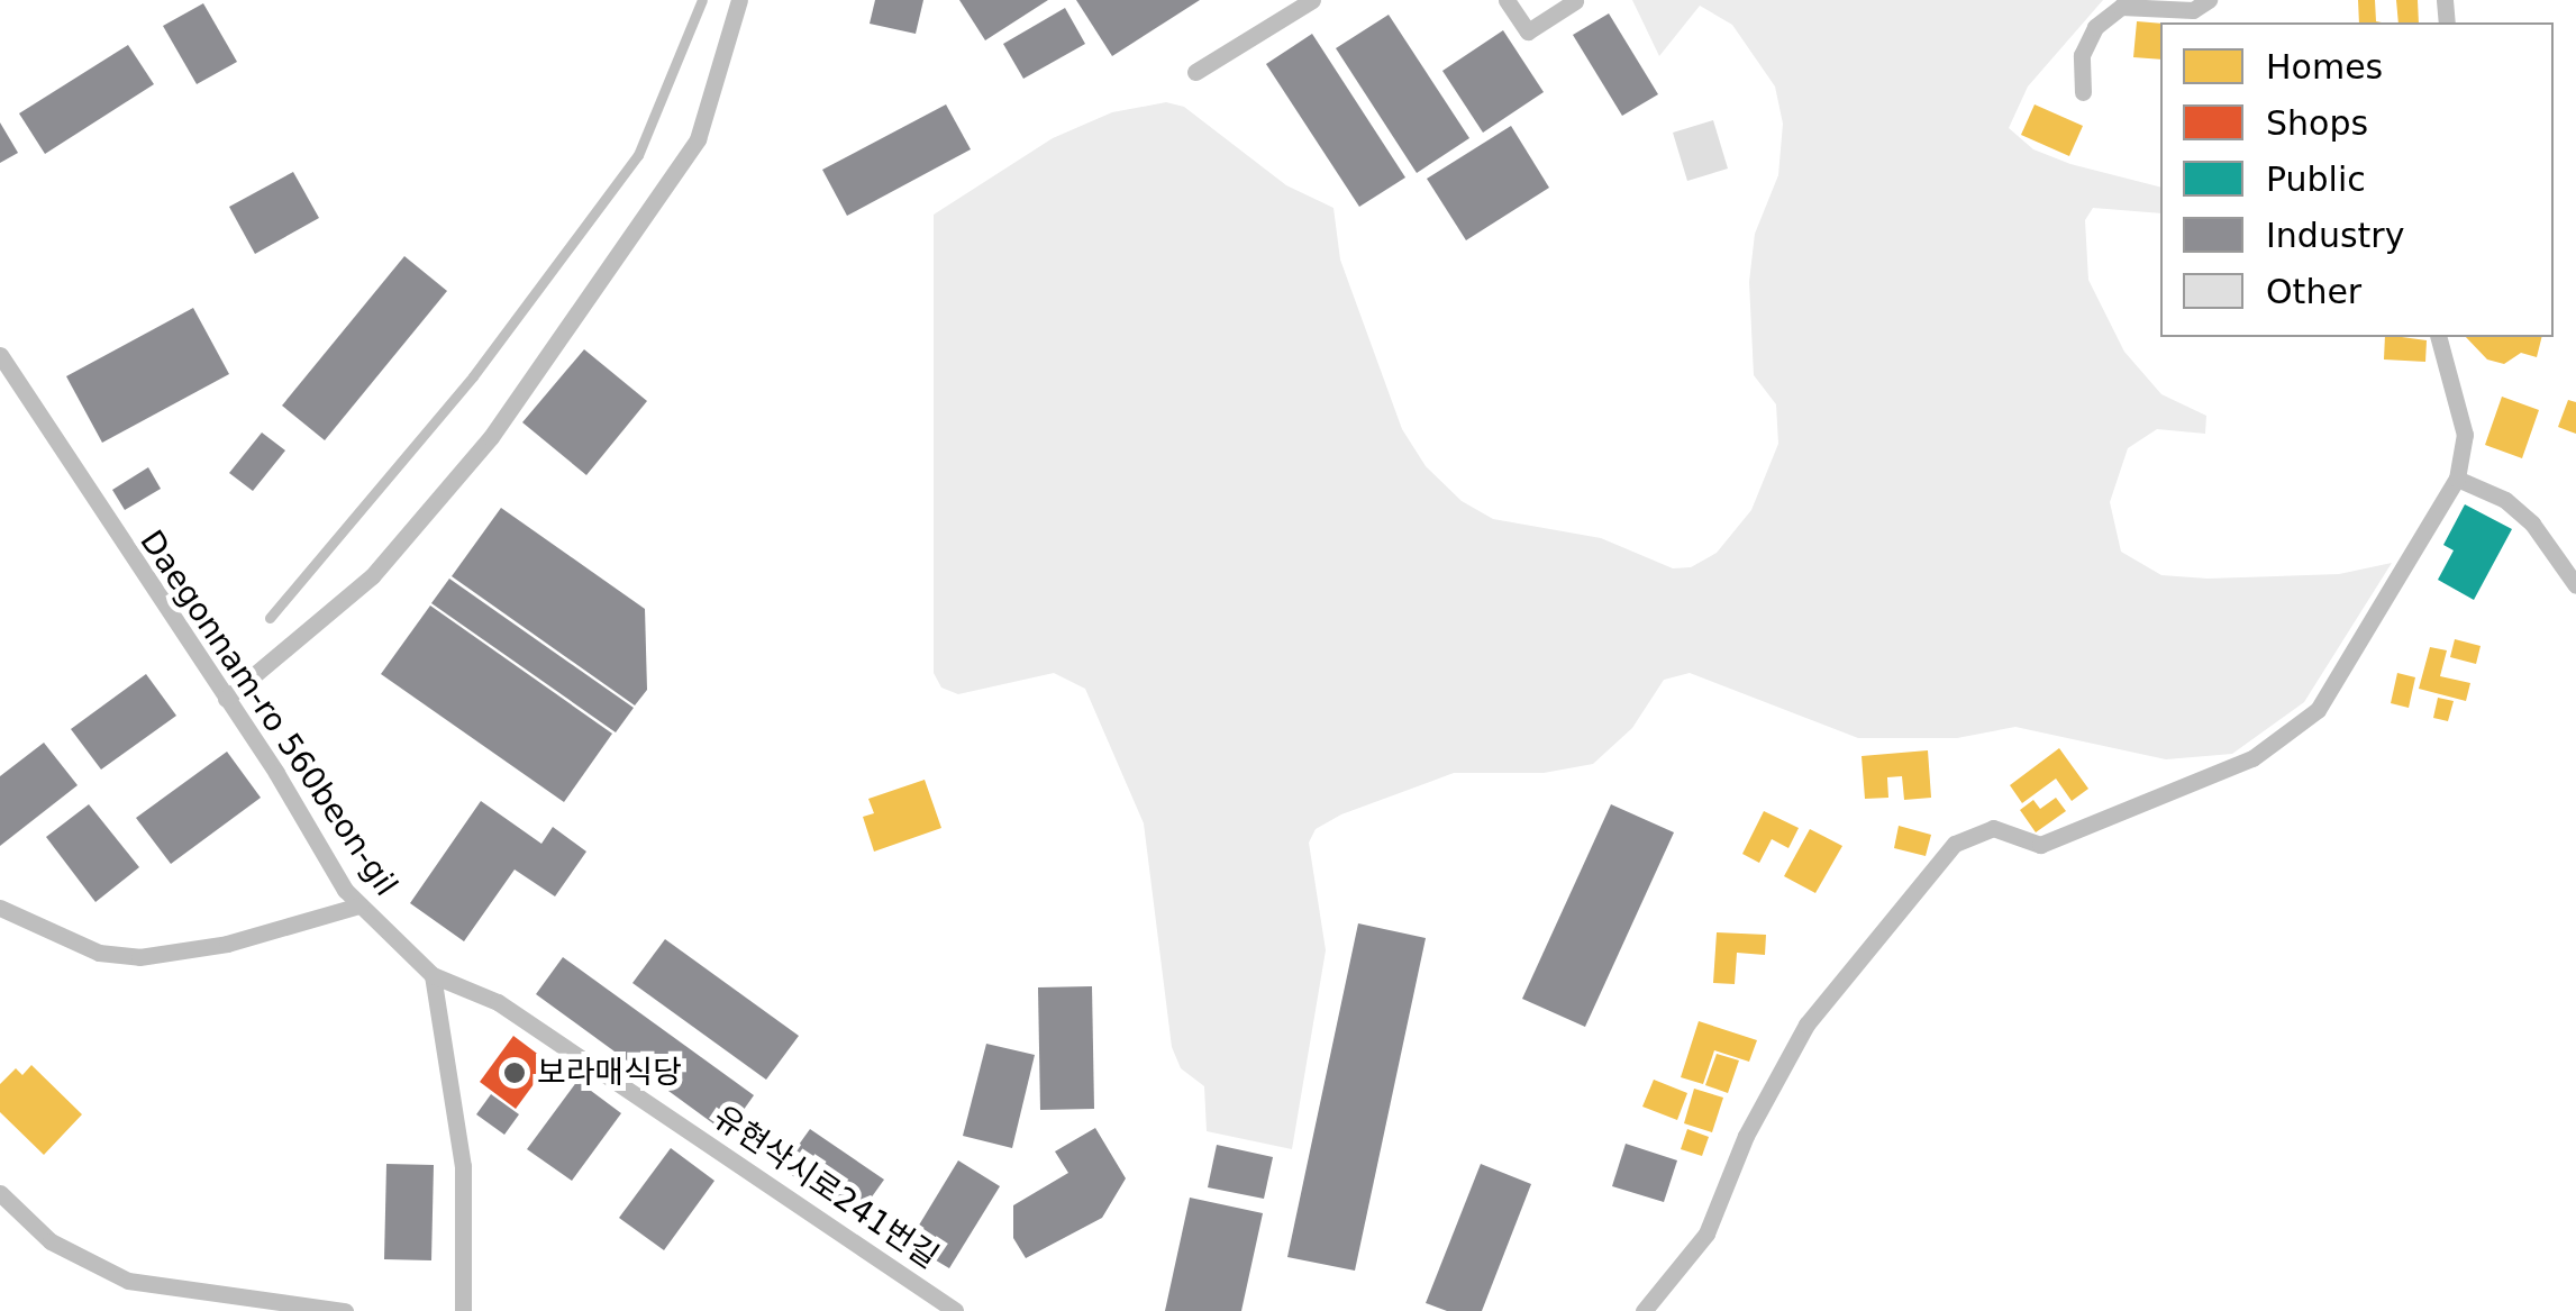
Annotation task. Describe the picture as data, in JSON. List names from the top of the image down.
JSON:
{
  "streets": {
    "lane": ["Daegonnam-ro 560beon-gil", "유현삭시로241번길"]
  },
  "crossings": [
    ["Daegonnam-ro 560beon-gil", "유현삭시로241번길"]
  ],
  "places": ["보라매식당"],
  "legend": [
    "Homes",
    "Shops",
    "Public",
    "Industry",
    "Other"
  ]
}
